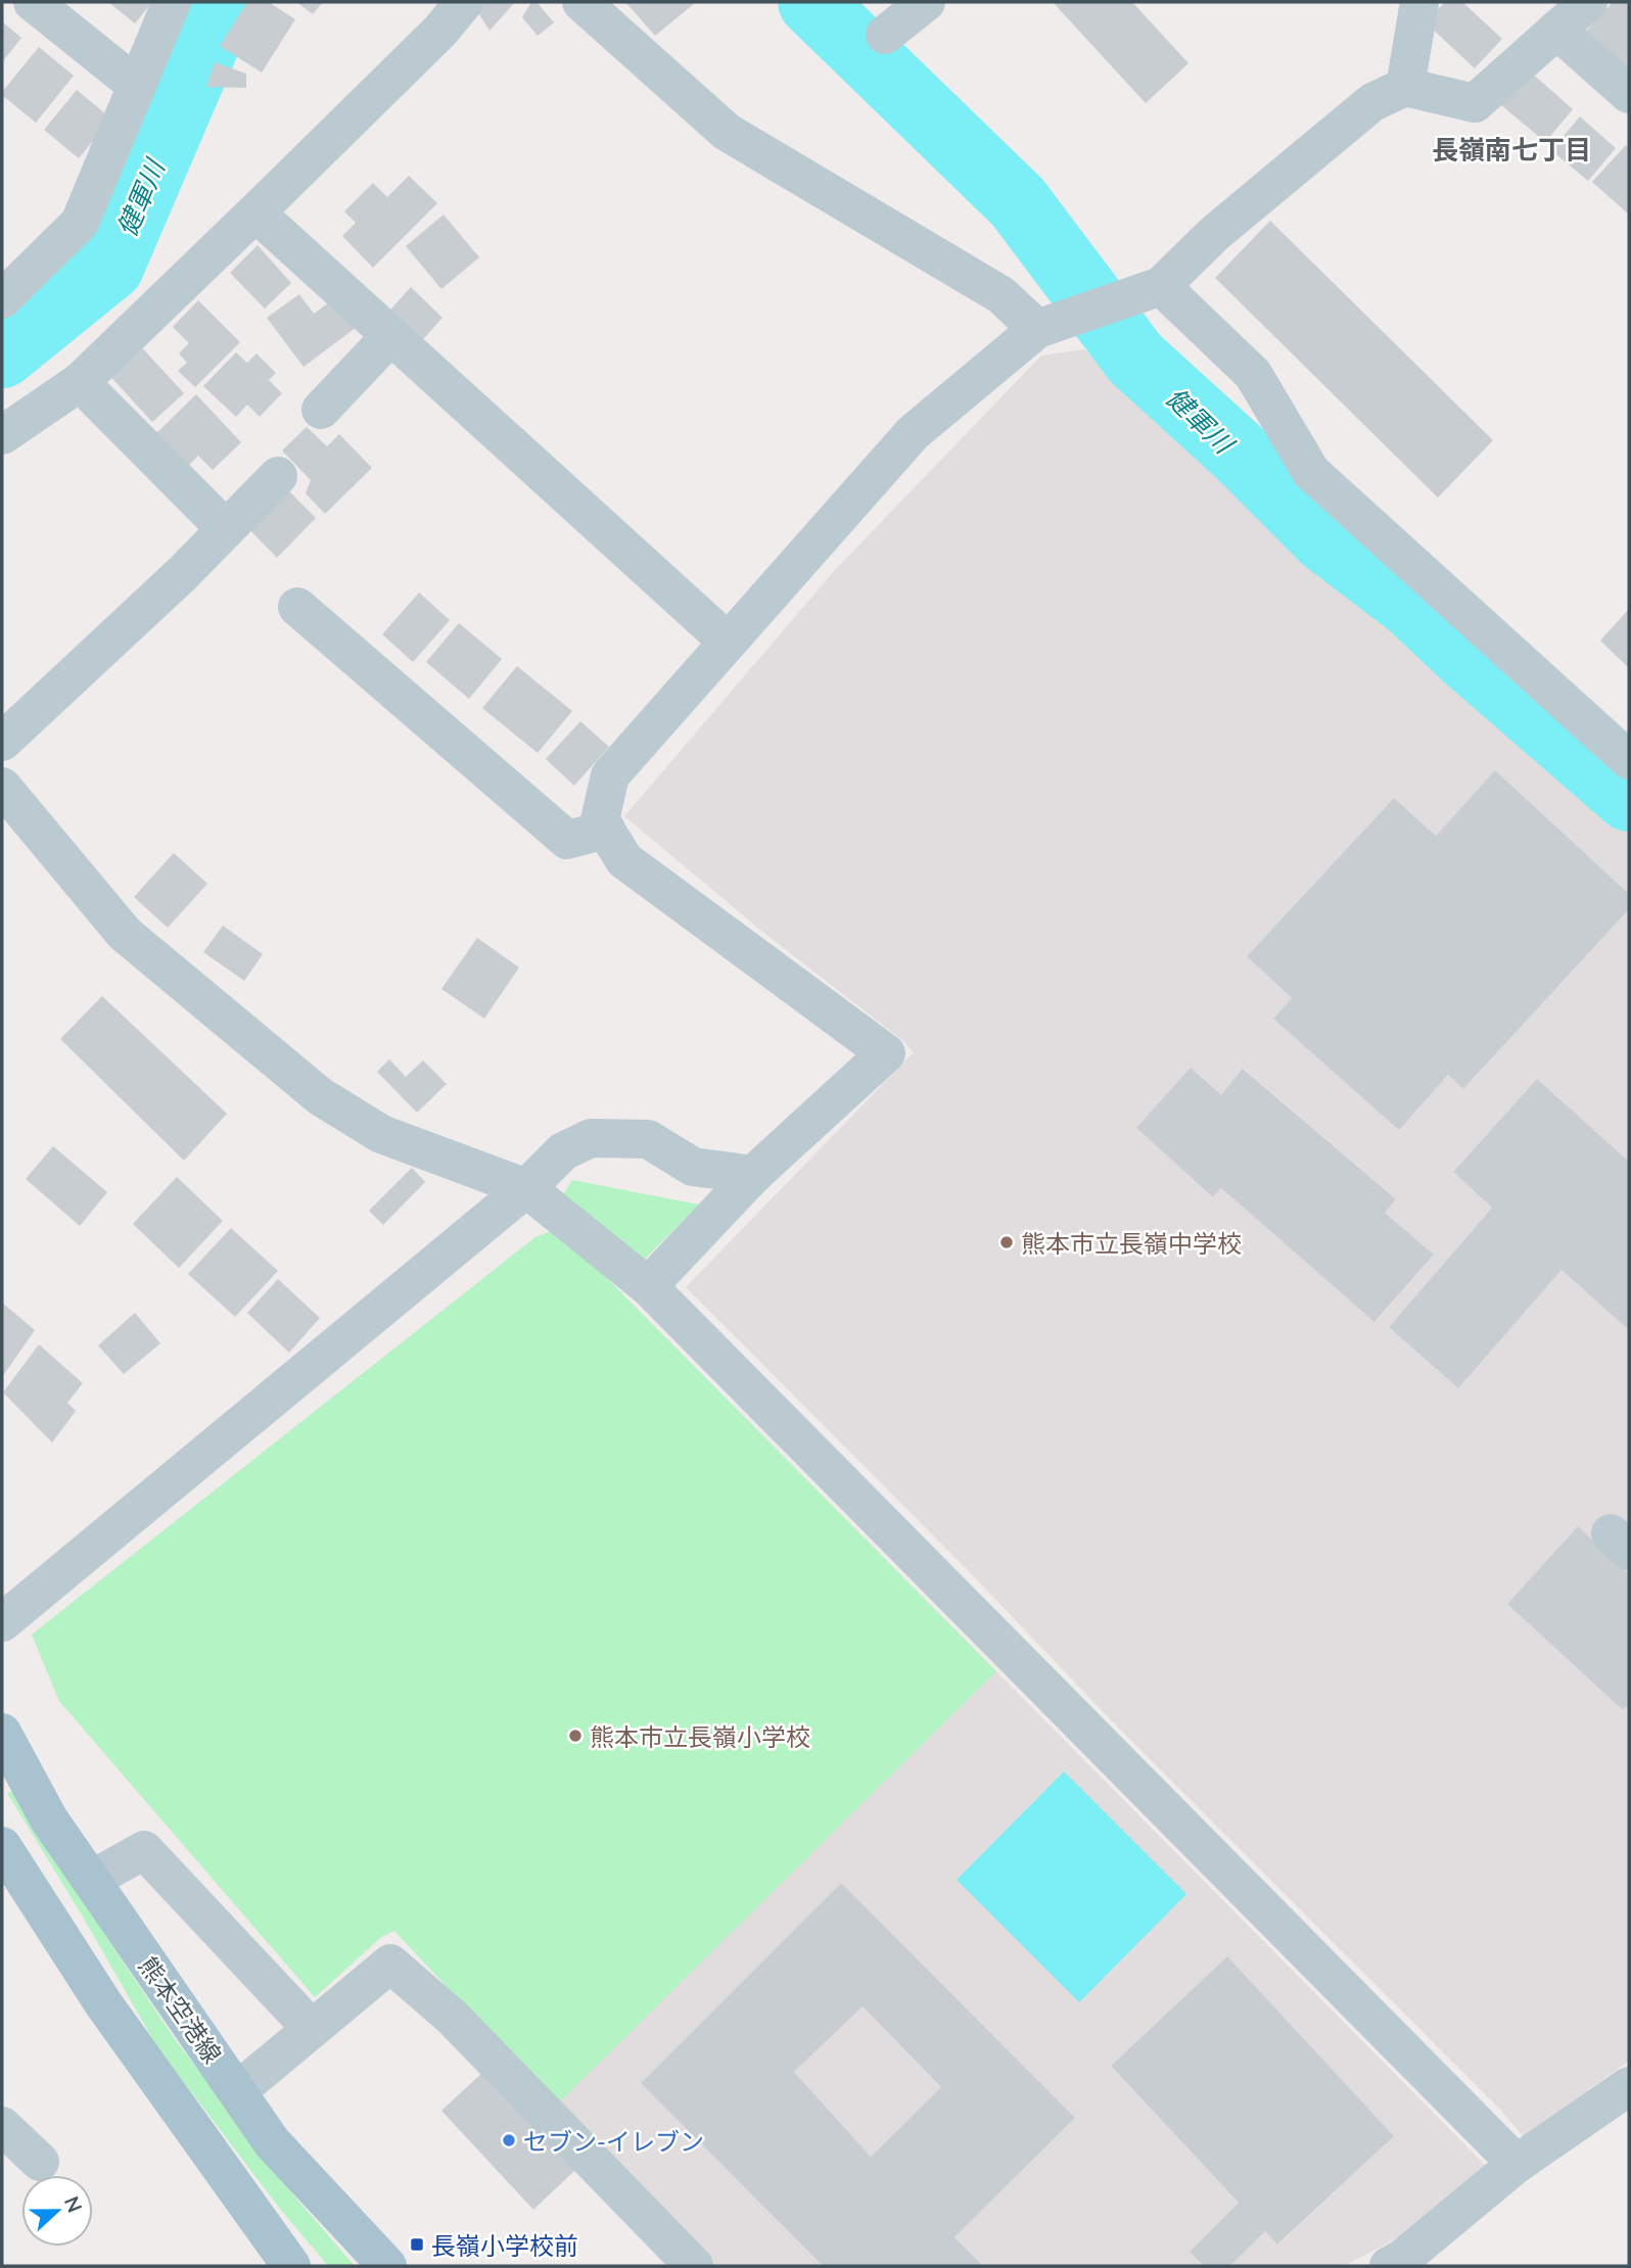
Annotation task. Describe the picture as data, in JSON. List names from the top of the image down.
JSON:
{
  "streets": {
    "main road": ["熊本空港線"]
  },
  "districts": ["長嶺南七丁目"],
  "water": ["健軍川"],
  "places": {
    "other": ["熊本市立長嶺中学校", "熊本市立長嶺小学校", "セブン-イレブン"],
    "transit": ["長嶺小学校前"]
  },
  "north": "right"
}
